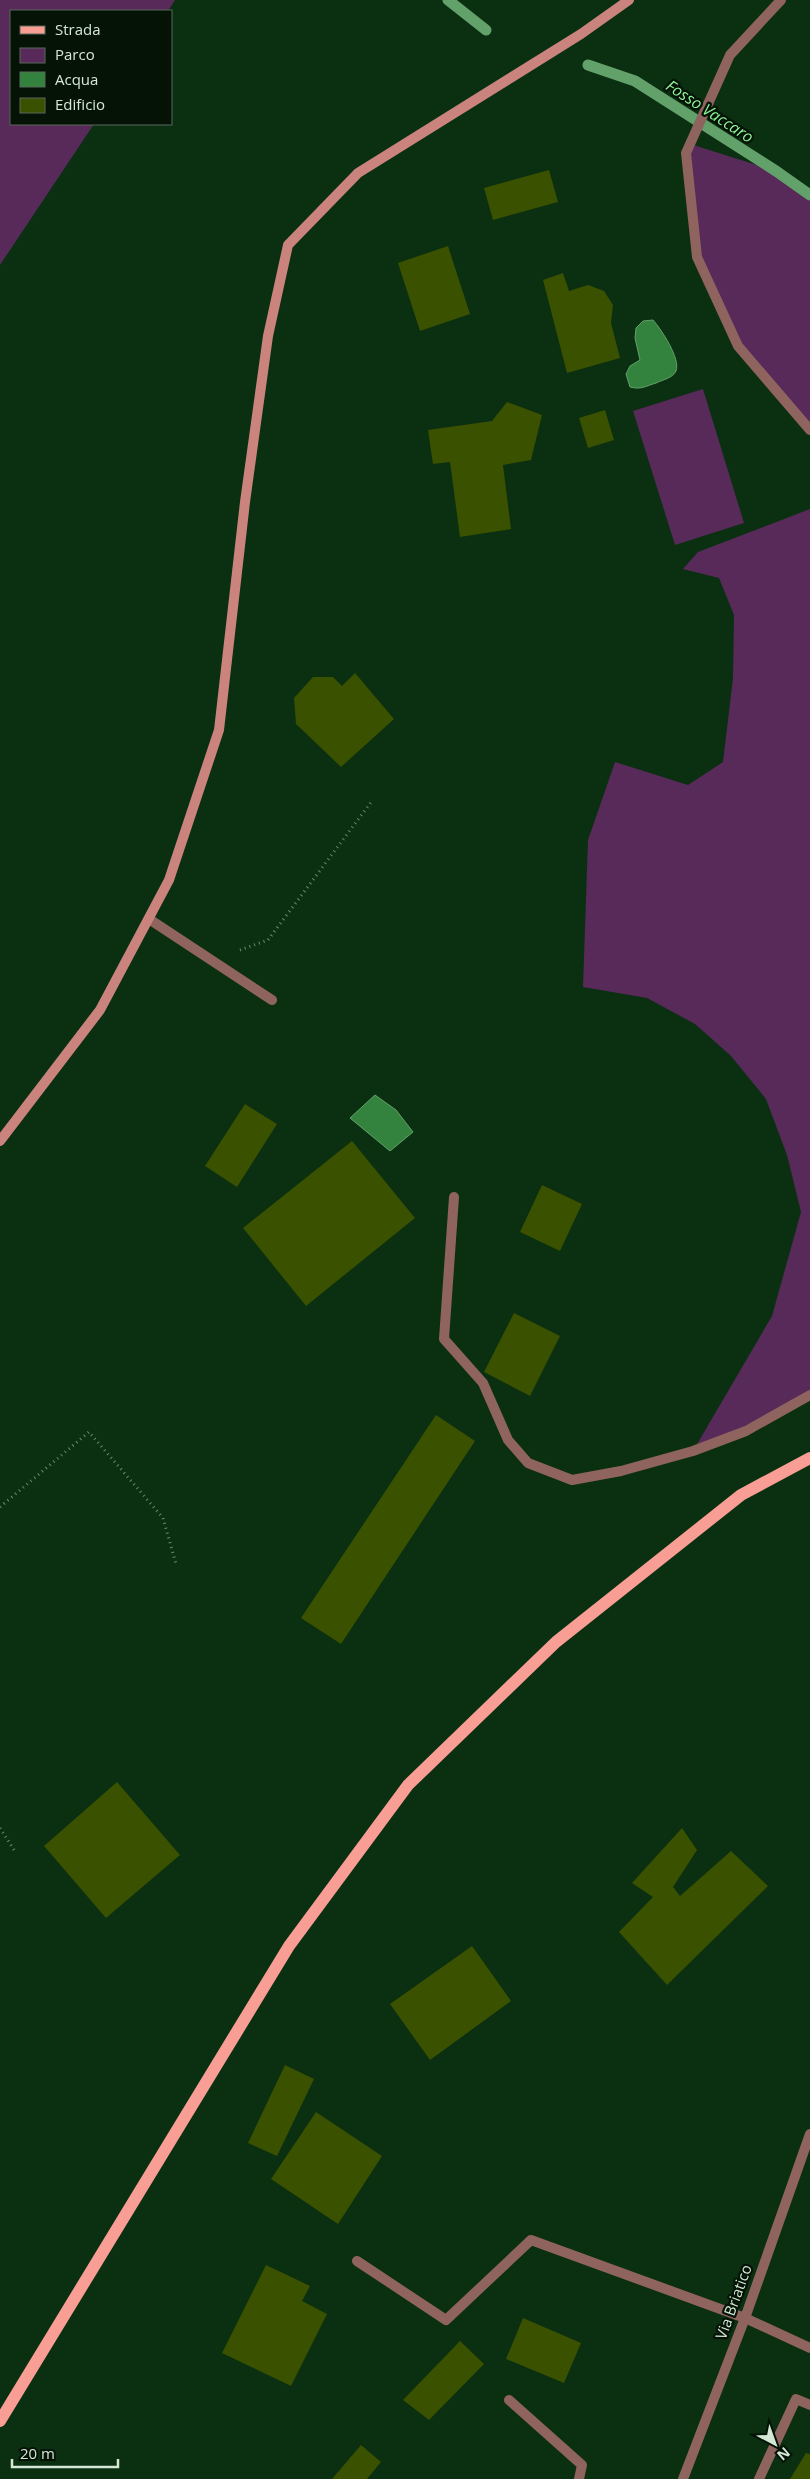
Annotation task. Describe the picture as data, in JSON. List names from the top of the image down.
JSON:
{
  "streets": {
    "street": ["Via Briatico"]
  },
  "water": ["Fosso Vaccaro"],
  "legend": [
    "Strada",
    "Parco",
    "Acqua",
    "Edificio"
  ],
  "scale_bar": "20 m",
  "north": "bottom right"
}
